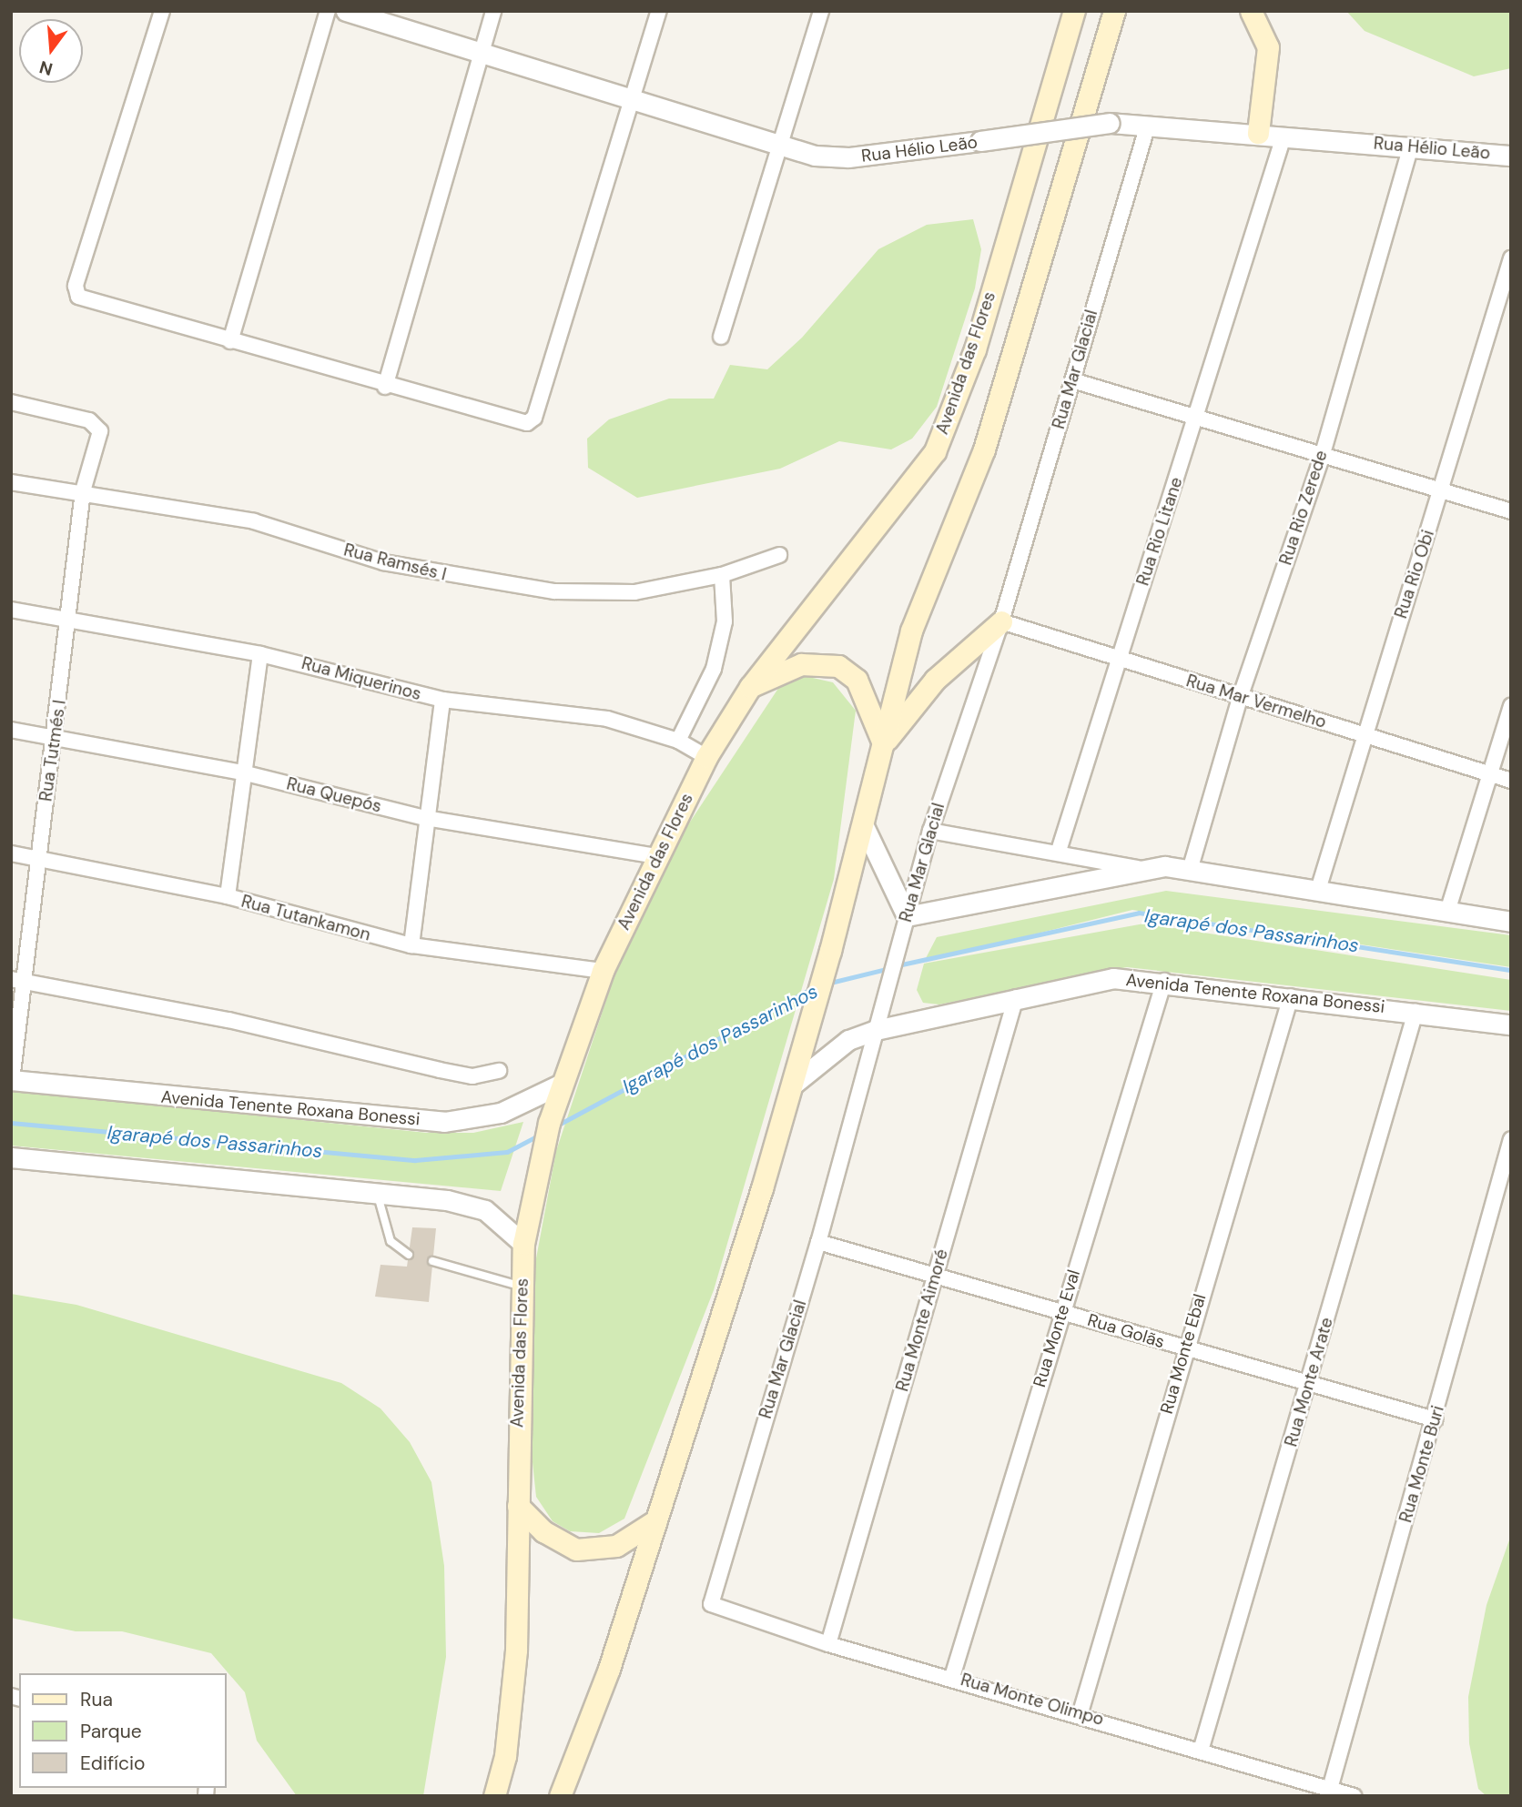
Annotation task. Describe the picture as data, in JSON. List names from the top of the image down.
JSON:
{
  "streets": {
    "main road": ["Avenida das Flores"],
    "street": [
      "Rua Hélio Leão",
      "Rua Mar Glacial",
      "Rua Rio Zerede",
      "Rua Rio Litane",
      "Rua Ramsés I",
      "Rua Rio Obi",
      "Rua Miquerinos",
      "Rua Mar Vermelho",
      "Rua Tutmés I",
      "Rua Quepós",
      "Rua Tutankamon",
      "Avenida Tenente Roxana Bonessi",
      "Rua Monte Aimoré",
      "Rua Monte Eval",
      "Rua Golãs",
      "Rua Monte Ebal",
      "Rua Monte Arate",
      "Rua Monte Buri",
      "Rua Monte Olimpo"
    ]
  },
  "crossings": [
    ["Rua Hélio Leão", "Rua Mar Glacial"],
    ["Rua Hélio Leão", "Rua Rio Zerede"],
    ["Rua Hélio Leão", "Rua Rio Litane"],
    ["Avenida das Flores", "Rua Miquerinos"],
    ["Avenida das Flores", "Rua Quepós"],
    ["Avenida das Flores", "Rua Tutankamon"],
    ["Avenida das Flores", "Avenida Tenente Roxana Bonessi"],
    ["Rua Mar Glacial", "Rua Mar Vermelho"],
    ["Rua Mar Glacial", "Avenida Tenente Roxana Bonessi"],
    ["Rua Mar Glacial", "Rua Golãs"],
    ["Rua Mar Glacial", "Rua Monte Olimpo"],
    ["Rua Rio Zerede", "Rua Mar Vermelho"],
    ["Rua Rio Litane", "Rua Mar Vermelho"],
    ["Rua Ramsés I", "Rua Tutmés I"],
    ["Rua Rio Obi", "Rua Mar Vermelho"],
    ["Rua Miquerinos", "Rua Tutmés I"],
    ["Rua Tutmés I", "Rua Quepós"],
    ["Rua Tutmés I", "Rua Tutankamon"],
    ["Rua Tutmés I", "Avenida Tenente Roxana Bonessi"],
    ["Avenida Tenente Roxana Bonessi", "Rua Monte Aimoré"],
    ["Avenida Tenente Roxana Bonessi", "Rua Monte Eval"],
    ["Avenida Tenente Roxana Bonessi", "Rua Monte Ebal"],
    ["Avenida Tenente Roxana Bonessi", "Rua Monte Arate"],
    ["Rua Monte Aimoré", "Rua Golãs"],
    ["Rua Monte Aimoré", "Rua Monte Olimpo"],
    ["Rua Monte Eval", "Rua Golãs"],
    ["Rua Monte Eval", "Rua Monte Olimpo"],
    ["Rua Golãs", "Rua Monte Ebal"],
    ["Rua Golãs", "Rua Monte Arate"],
    ["Rua Golãs", "Rua Monte Buri"],
    ["Rua Monte Ebal", "Rua Monte Olimpo"],
    ["Rua Monte Arate", "Rua Monte Olimpo"],
    ["Rua Monte Buri", "Rua Monte Olimpo"]
  ],
  "water": ["Igarapé dos Passarinhos"],
  "legend": ["Rua", "Parque", "Edifício"],
  "north": "bottom"
}
